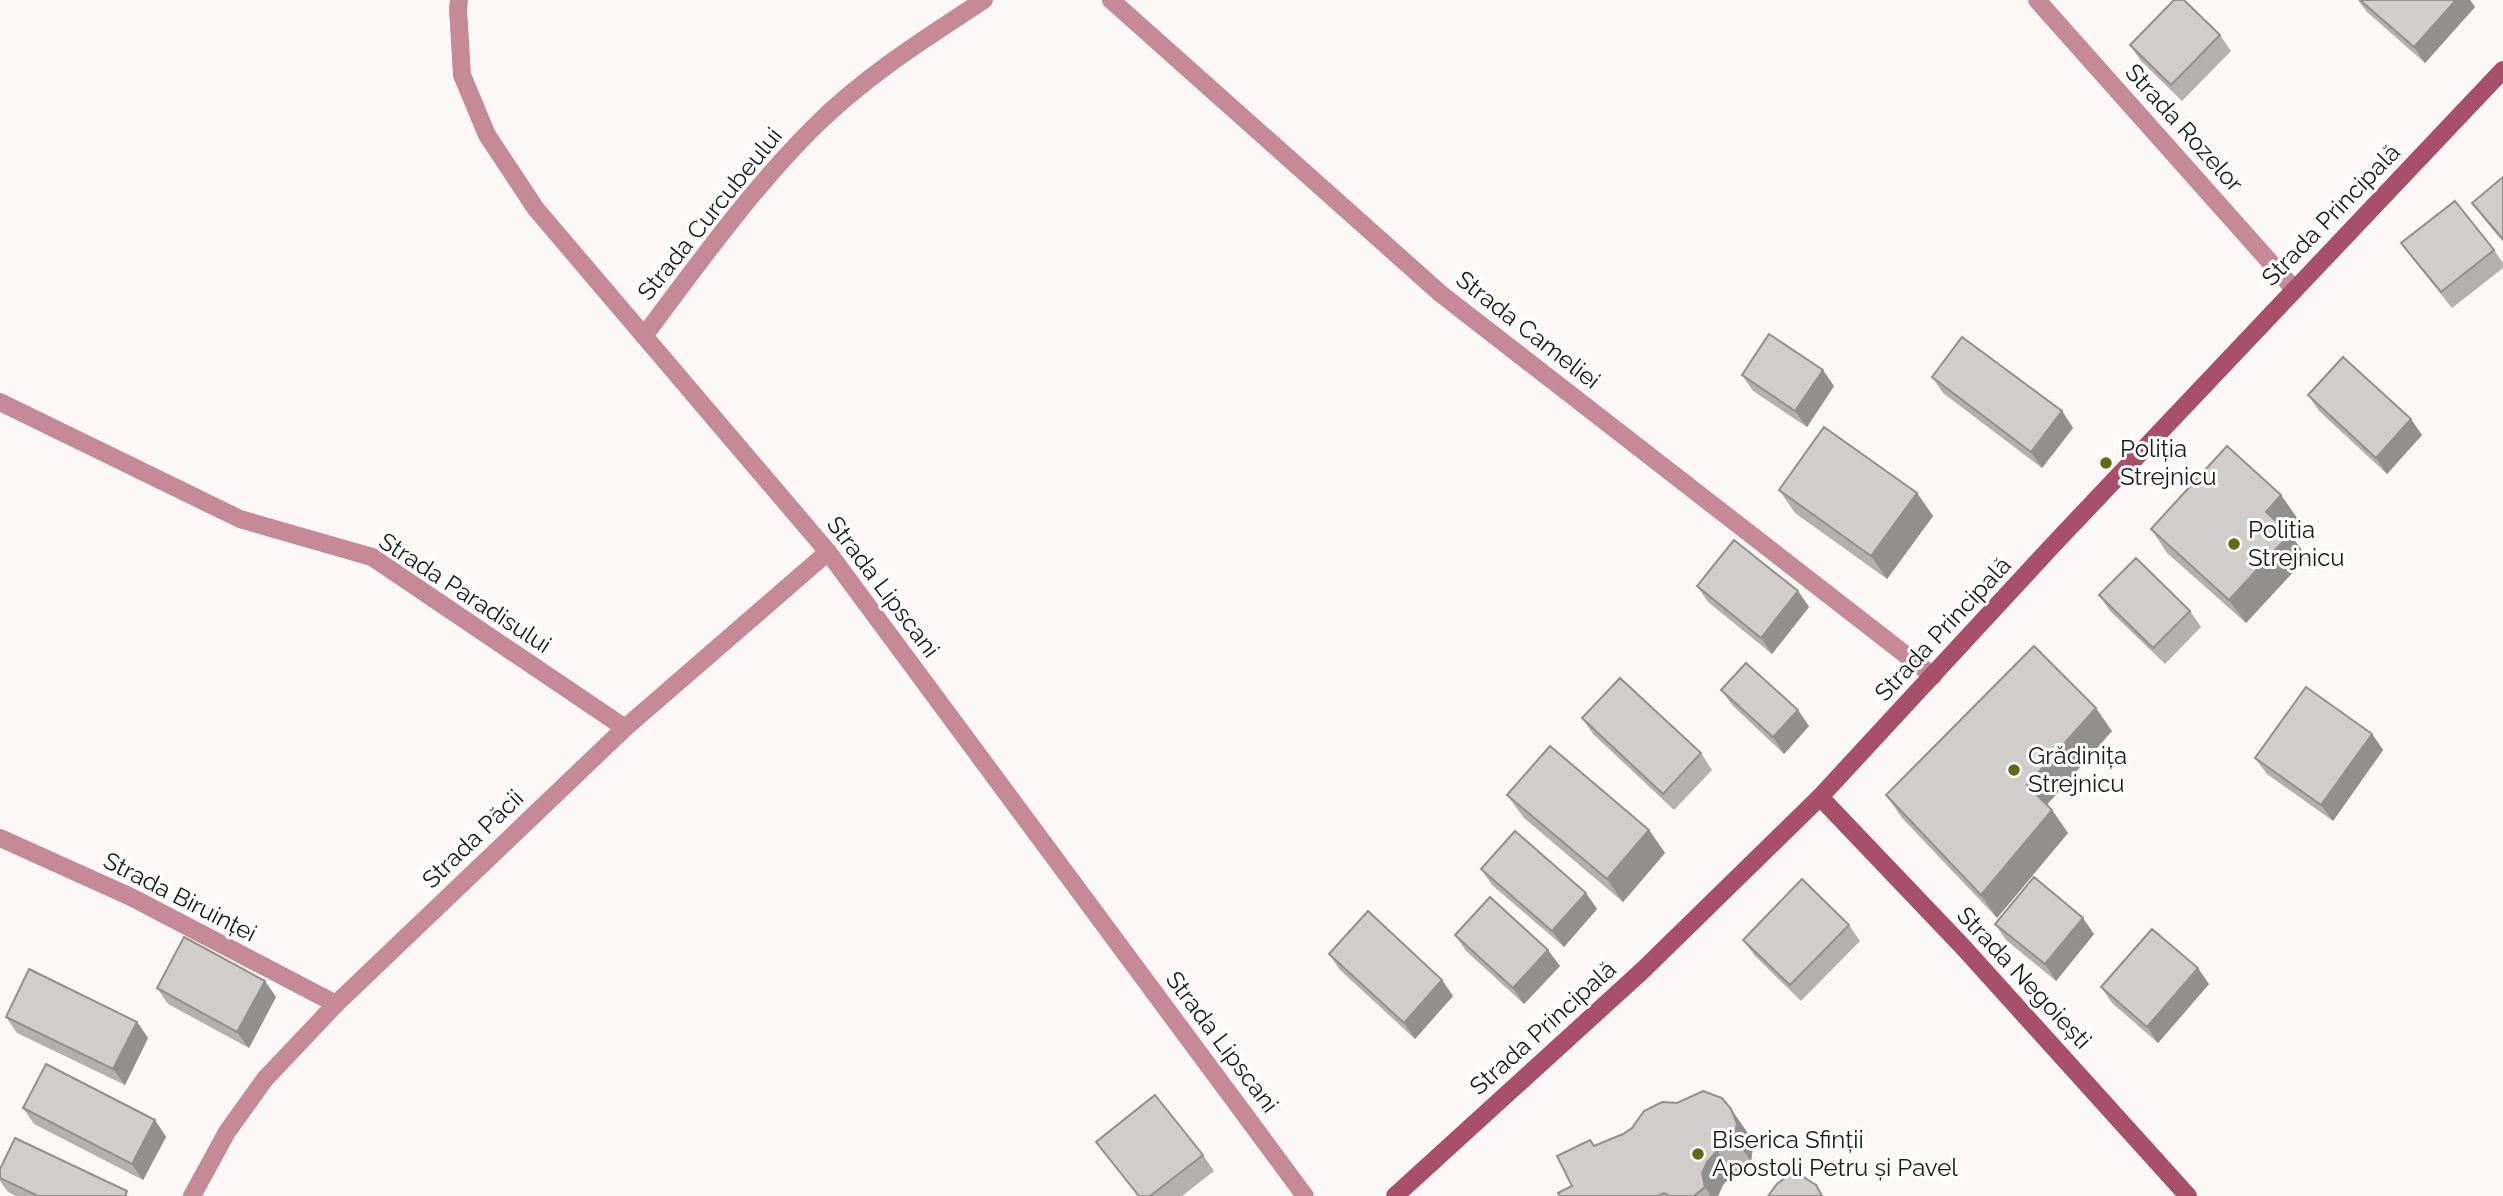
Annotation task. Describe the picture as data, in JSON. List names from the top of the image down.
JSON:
{
  "streets": {
    "main road": ["Strada Principală", "Strada Negoiești"],
    "street": [
      "Strada Rozelor",
      "Strada Curcubeului",
      "Strada Cameliei",
      "Strada Lipscani",
      "Strada Paradisului",
      "Strada Păcii",
      "Strada Biruinței"
    ]
  },
  "crossings": [
    ["Strada Rozelor", "Strada Principală"],
    ["Strada Curcubeului", "Strada Lipscani"],
    ["Strada Principală", "Strada Cameliei"],
    ["Strada Principală", "Strada Negoiești"],
    ["Strada Lipscani", "Strada Păcii"],
    ["Strada Paradisului", "Strada Păcii"],
    ["Strada Păcii", "Strada Biruinței"]
  ],
  "places": [
    "Poliția Strejnicu",
    "Politia Strejnicu",
    "Grădinița Strejnicu",
    "Biserica Sfinții Apostoli Petru și Pavel"
  ]
}
